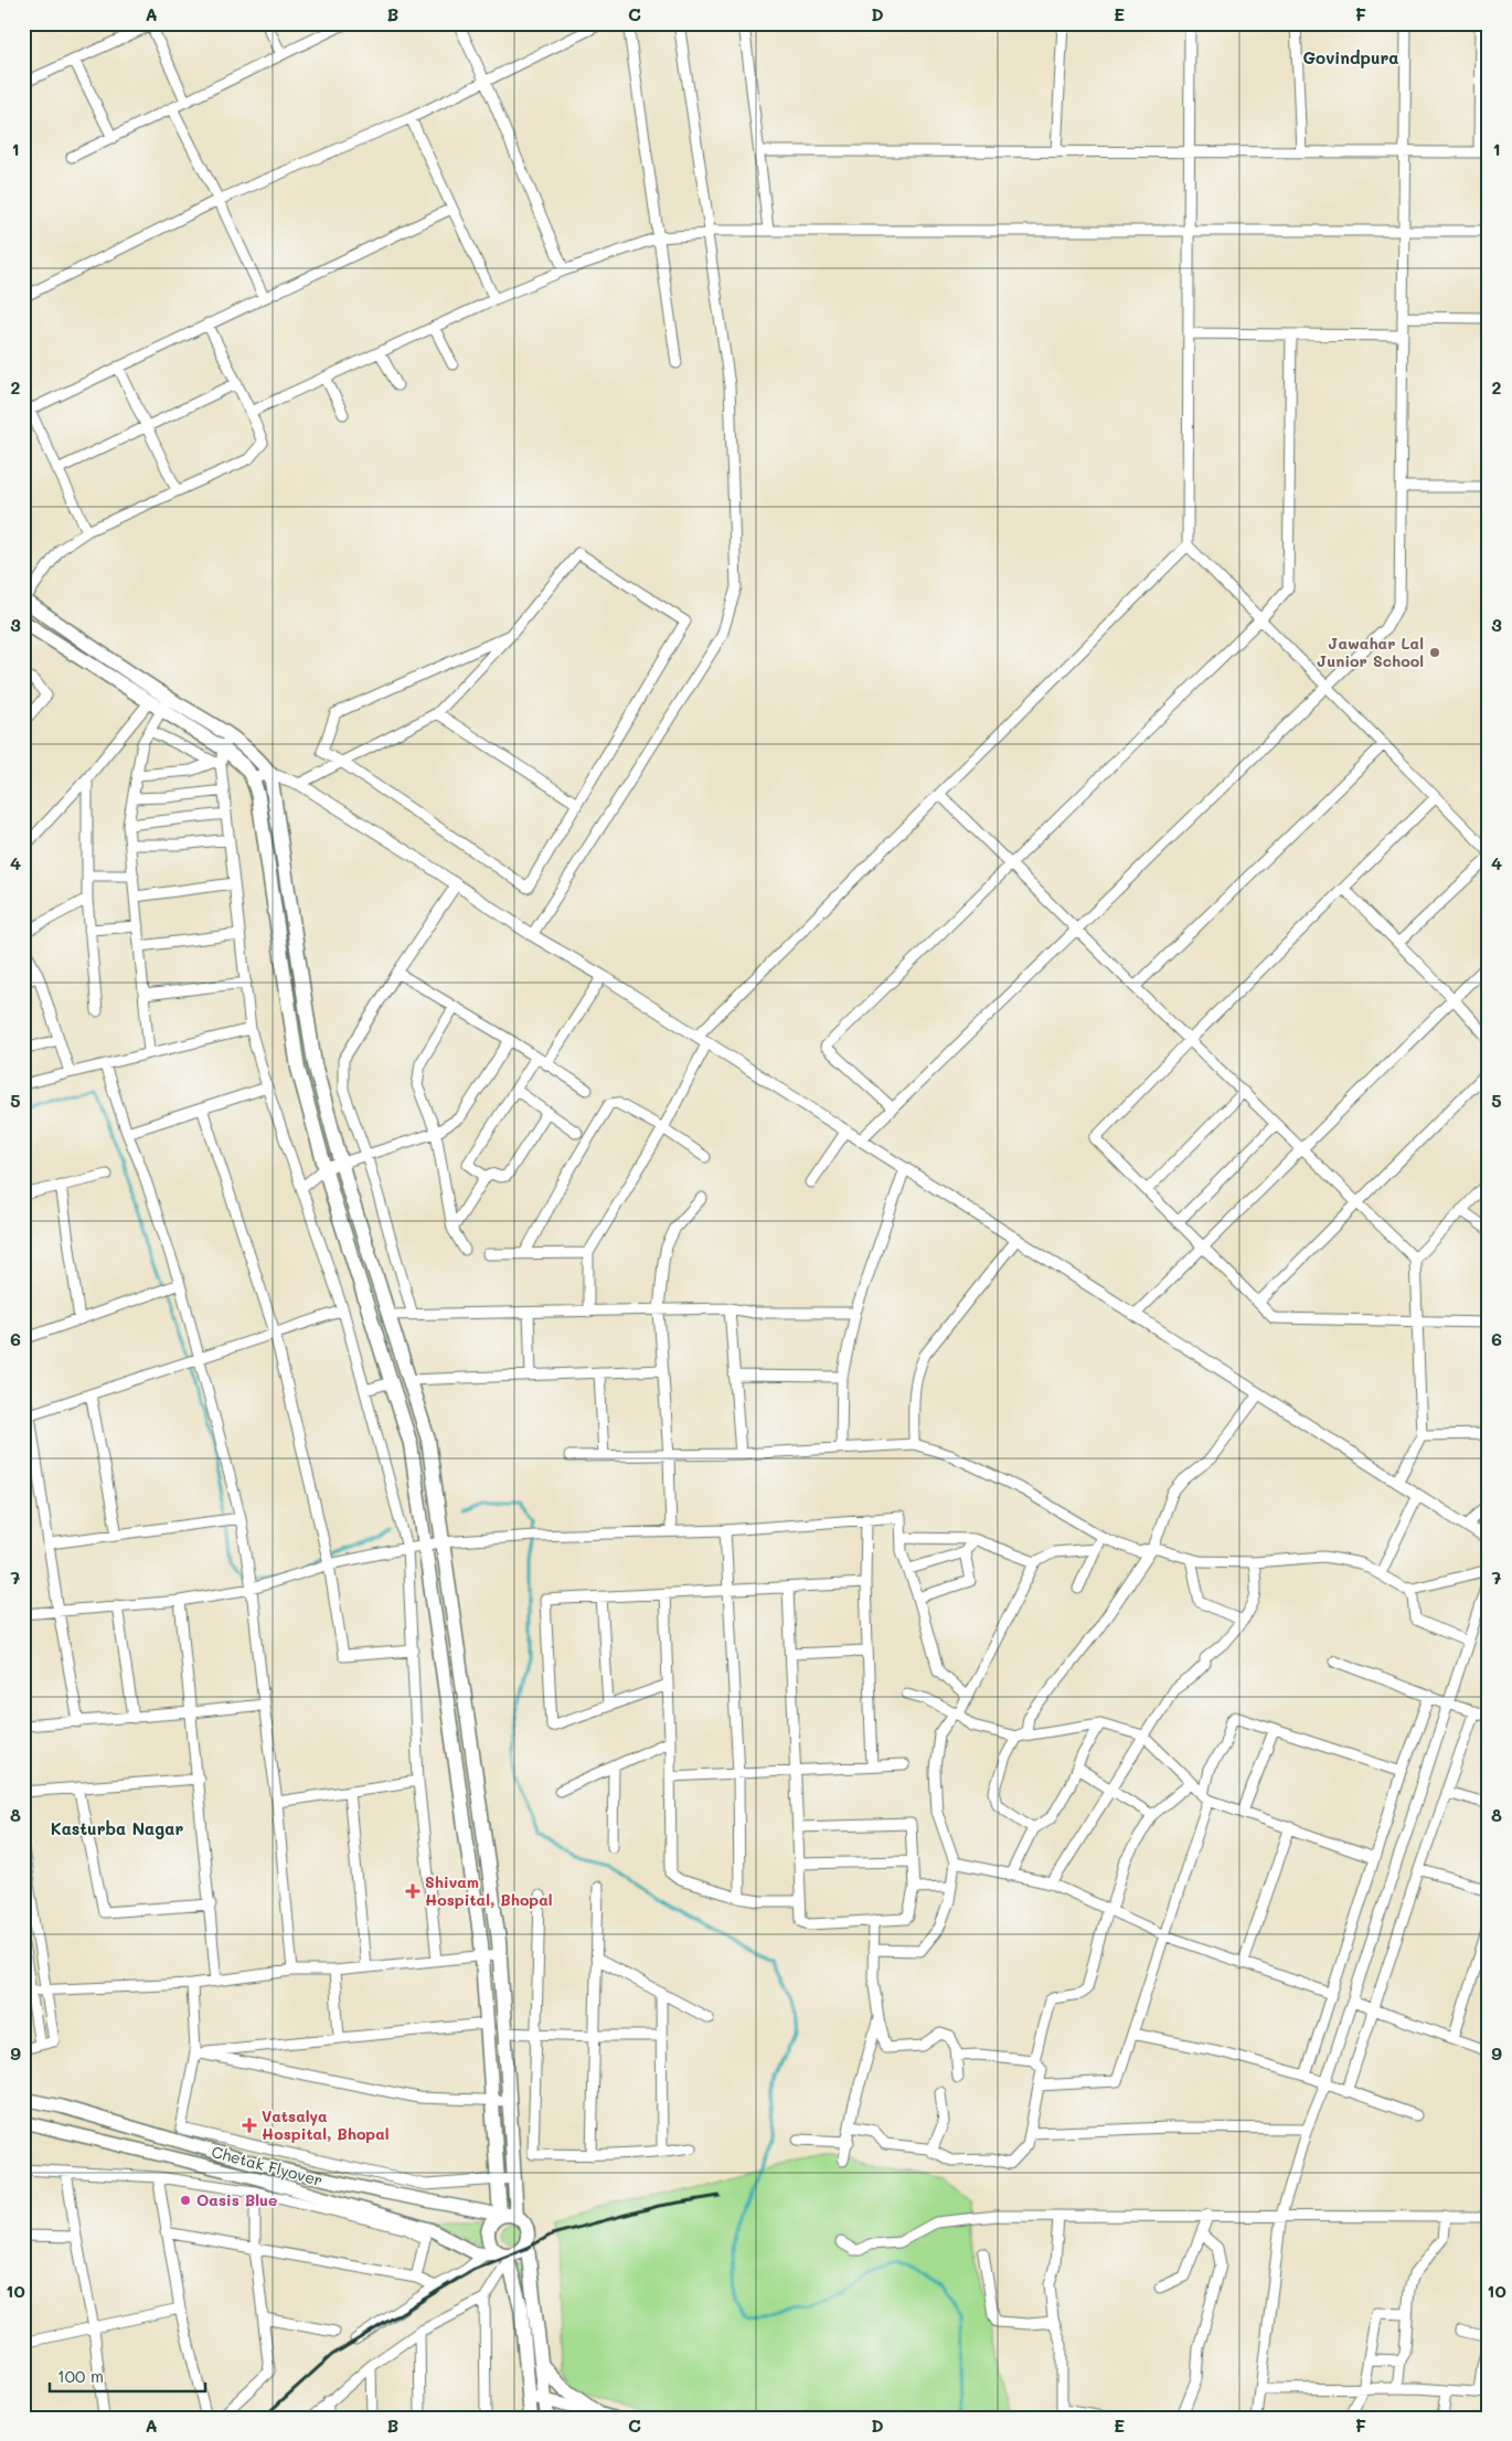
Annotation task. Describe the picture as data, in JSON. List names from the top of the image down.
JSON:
{
  "streets": {
    "main road": ["Chetak Flyover"]
  },
  "districts": ["Govindpura", "Kasturba Nagar"],
  "places": {
    "other": ["Jawahar Lal Junior School", "Oasis Blue"],
    "health": ["Shivam Hospital, Bhopal", "Vatsalya Hospital, Bhopal"]
  },
  "scale_bar": "100 m",
  "grid": {
    "columns": [
      "A",
      "B",
      "C",
      "D",
      "E",
      "F"
    ],
    "rows": [
      "1",
      "2",
      "3",
      "4",
      "5",
      "6",
      "7",
      "8",
      "9",
      "10"
    ]
  }
}
